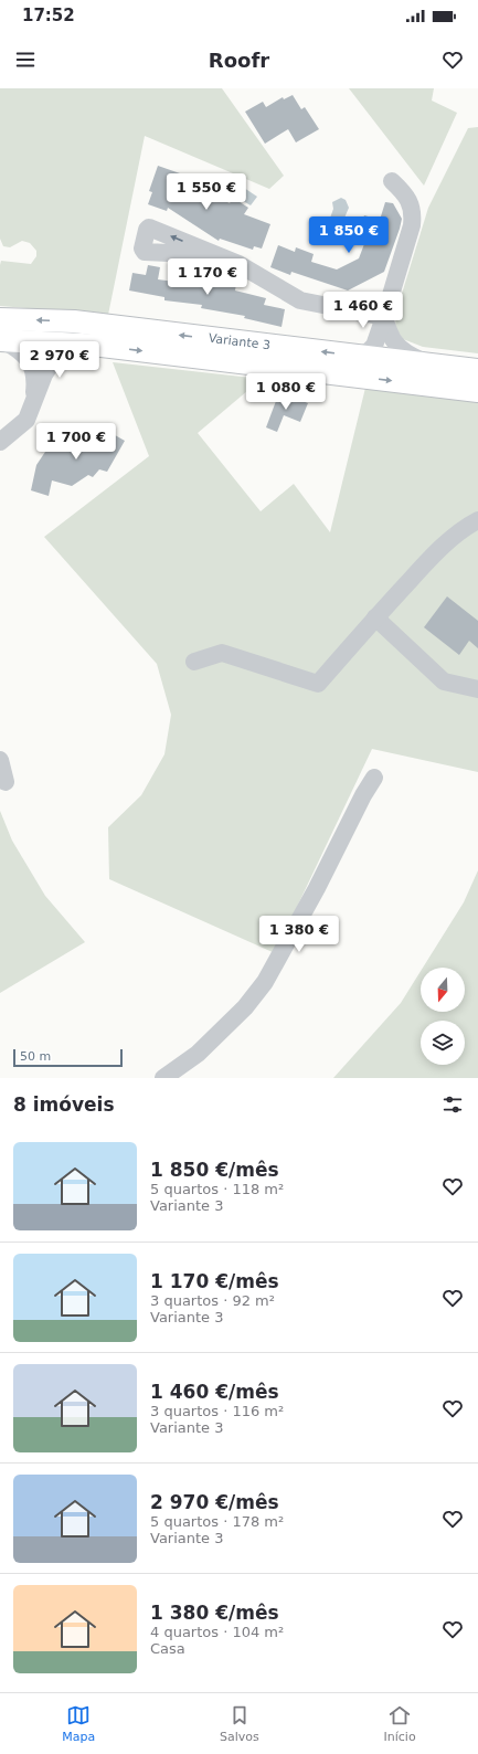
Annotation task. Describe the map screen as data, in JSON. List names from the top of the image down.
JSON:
{
  "streets": {
    "main road": ["Variante 3"]
  },
  "scale_bar": "50 m",
  "north": "bottom",
  "page": {
    "status": "17:52",
    "header": "Roofr",
    "price": [
      "1 550 €",
      "1 850 €",
      "1 170 €",
      "1 460 €",
      "2 970 €",
      "1 080 €",
      "1 700 €",
      "1 380 €"
    ],
    "scale": "50 m",
    "heading": "8 imóveis",
    "list": [
      {
        "name": "1 850 €/mês",
        "note": "5 quartos · 118 m² · Variante 3"
      },
      {
        "name": "1 170 €/mês",
        "note": "3 quartos · 92 m² · Variante 3"
      },
      {
        "name": "1 460 €/mês",
        "note": "3 quartos · 116 m² · Variante 3"
      },
      {
        "name": "2 970 €/mês",
        "note": "5 quartos · 178 m² · Variante 3"
      },
      {
        "name": "1 380 €/mês",
        "note": "4 quartos · 104 m² · Casa"
      }
    ],
    "tabs": ["Mapa", "Salvos", "Início"]
  }
}
